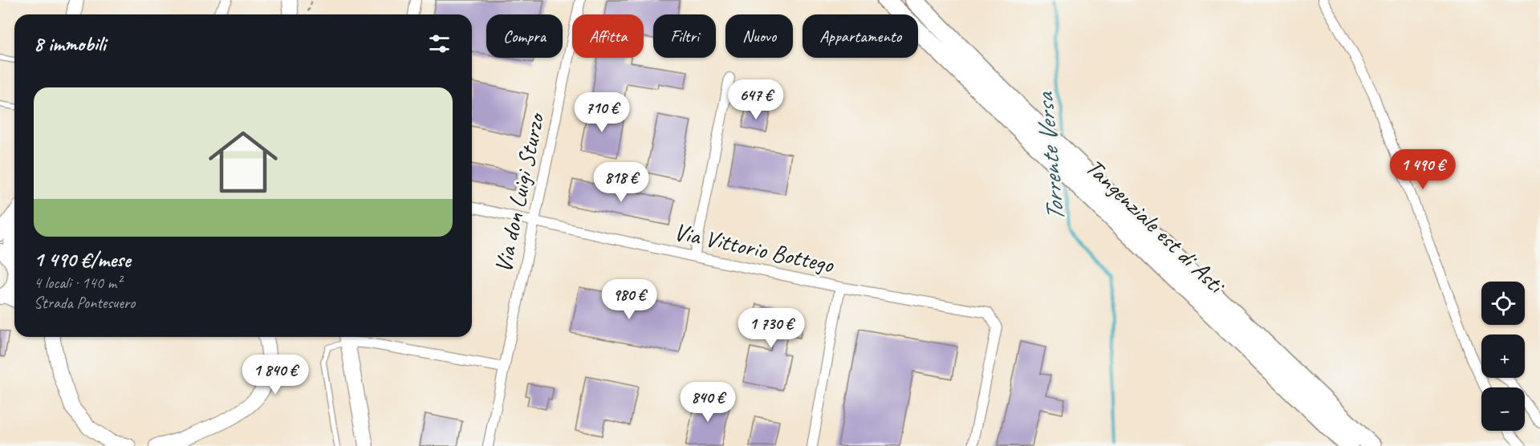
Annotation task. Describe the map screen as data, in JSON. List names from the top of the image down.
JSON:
{
  "streets": {
    "highway": ["Tangenziale est di Asti"],
    "street": ["Via don Luigi Sturzo", "Via Vittorio Bottego"]
  },
  "crossings": [
    ["Via don Luigi Sturzo", "Via Vittorio Bottego"]
  ],
  "water": ["Torrente Versa"],
  "page": {
    "chip": [
      "Compra",
      "Affitta",
      "Filtri",
      "Nuovo",
      "Appartamento"
    ],
    "heading": "8 immobili",
    "list": [
      {
        "name": "1 490 €/mese",
        "note": "4 locali · 140 m² · Strada Pontesuero"
      }
    ],
    "price": [
      "647 €",
      "710 €",
      "1 490 €",
      "818 €",
      "980 €",
      "1 730 €",
      "1 840 €",
      "840 €"
    ],
    "map_buttons": ["+", "−"]
  }
}
